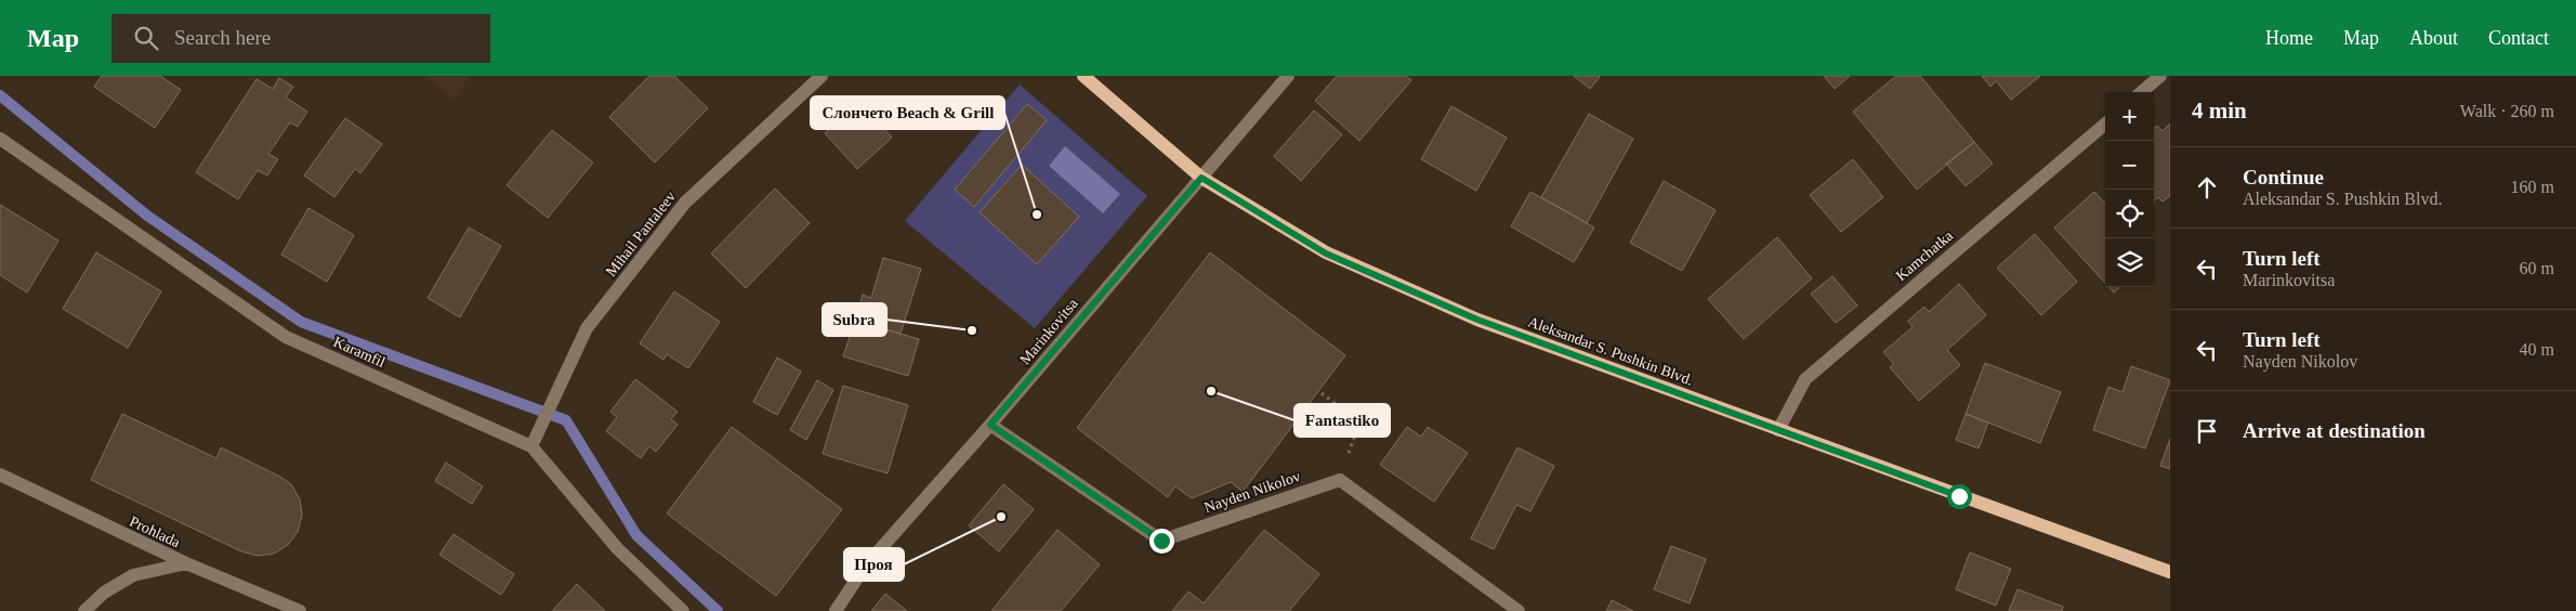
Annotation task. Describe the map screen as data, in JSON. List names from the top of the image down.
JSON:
{
  "streets": {
    "main road": ["Aleksandar S. Pushkin Blvd."],
    "street": [
      "Mihail Pantaleev",
      "Kamchatka",
      "Marinkovitsa",
      "Karamfil",
      "Nayden Nikolov",
      "Prohlada"
    ]
  },
  "crossings": [
    ["Mihail Pantaleev", "Karamfil"],
    ["Kamchatka", "Aleksandar S. Pushkin Blvd."],
    ["Marinkovitsa", "Aleksandar S. Pushkin Blvd."],
    ["Marinkovitsa", "Nayden Nikolov"]
  ],
  "places": [
    "Слончето Beach & Grill",
    "Subra",
    "Fantastiko",
    "Проя"
  ],
  "page": {
    "header": "Map",
    "search": "Search here",
    "nav": [
      "Home",
      "Map",
      "About",
      "Contact"
    ],
    "heading": ["4 min", "Walk · 260 m"],
    "map_buttons": ["+", "−"],
    "list": [
      ["Continue", "Aleksandar S. Pushkin Blvd.", "160 m"],
      ["Turn left", "Marinkovitsa", "60 m"],
      ["Turn left", "Nayden Nikolov", "40 m"],
      "Arrive at destination"
    ]
  }
}
